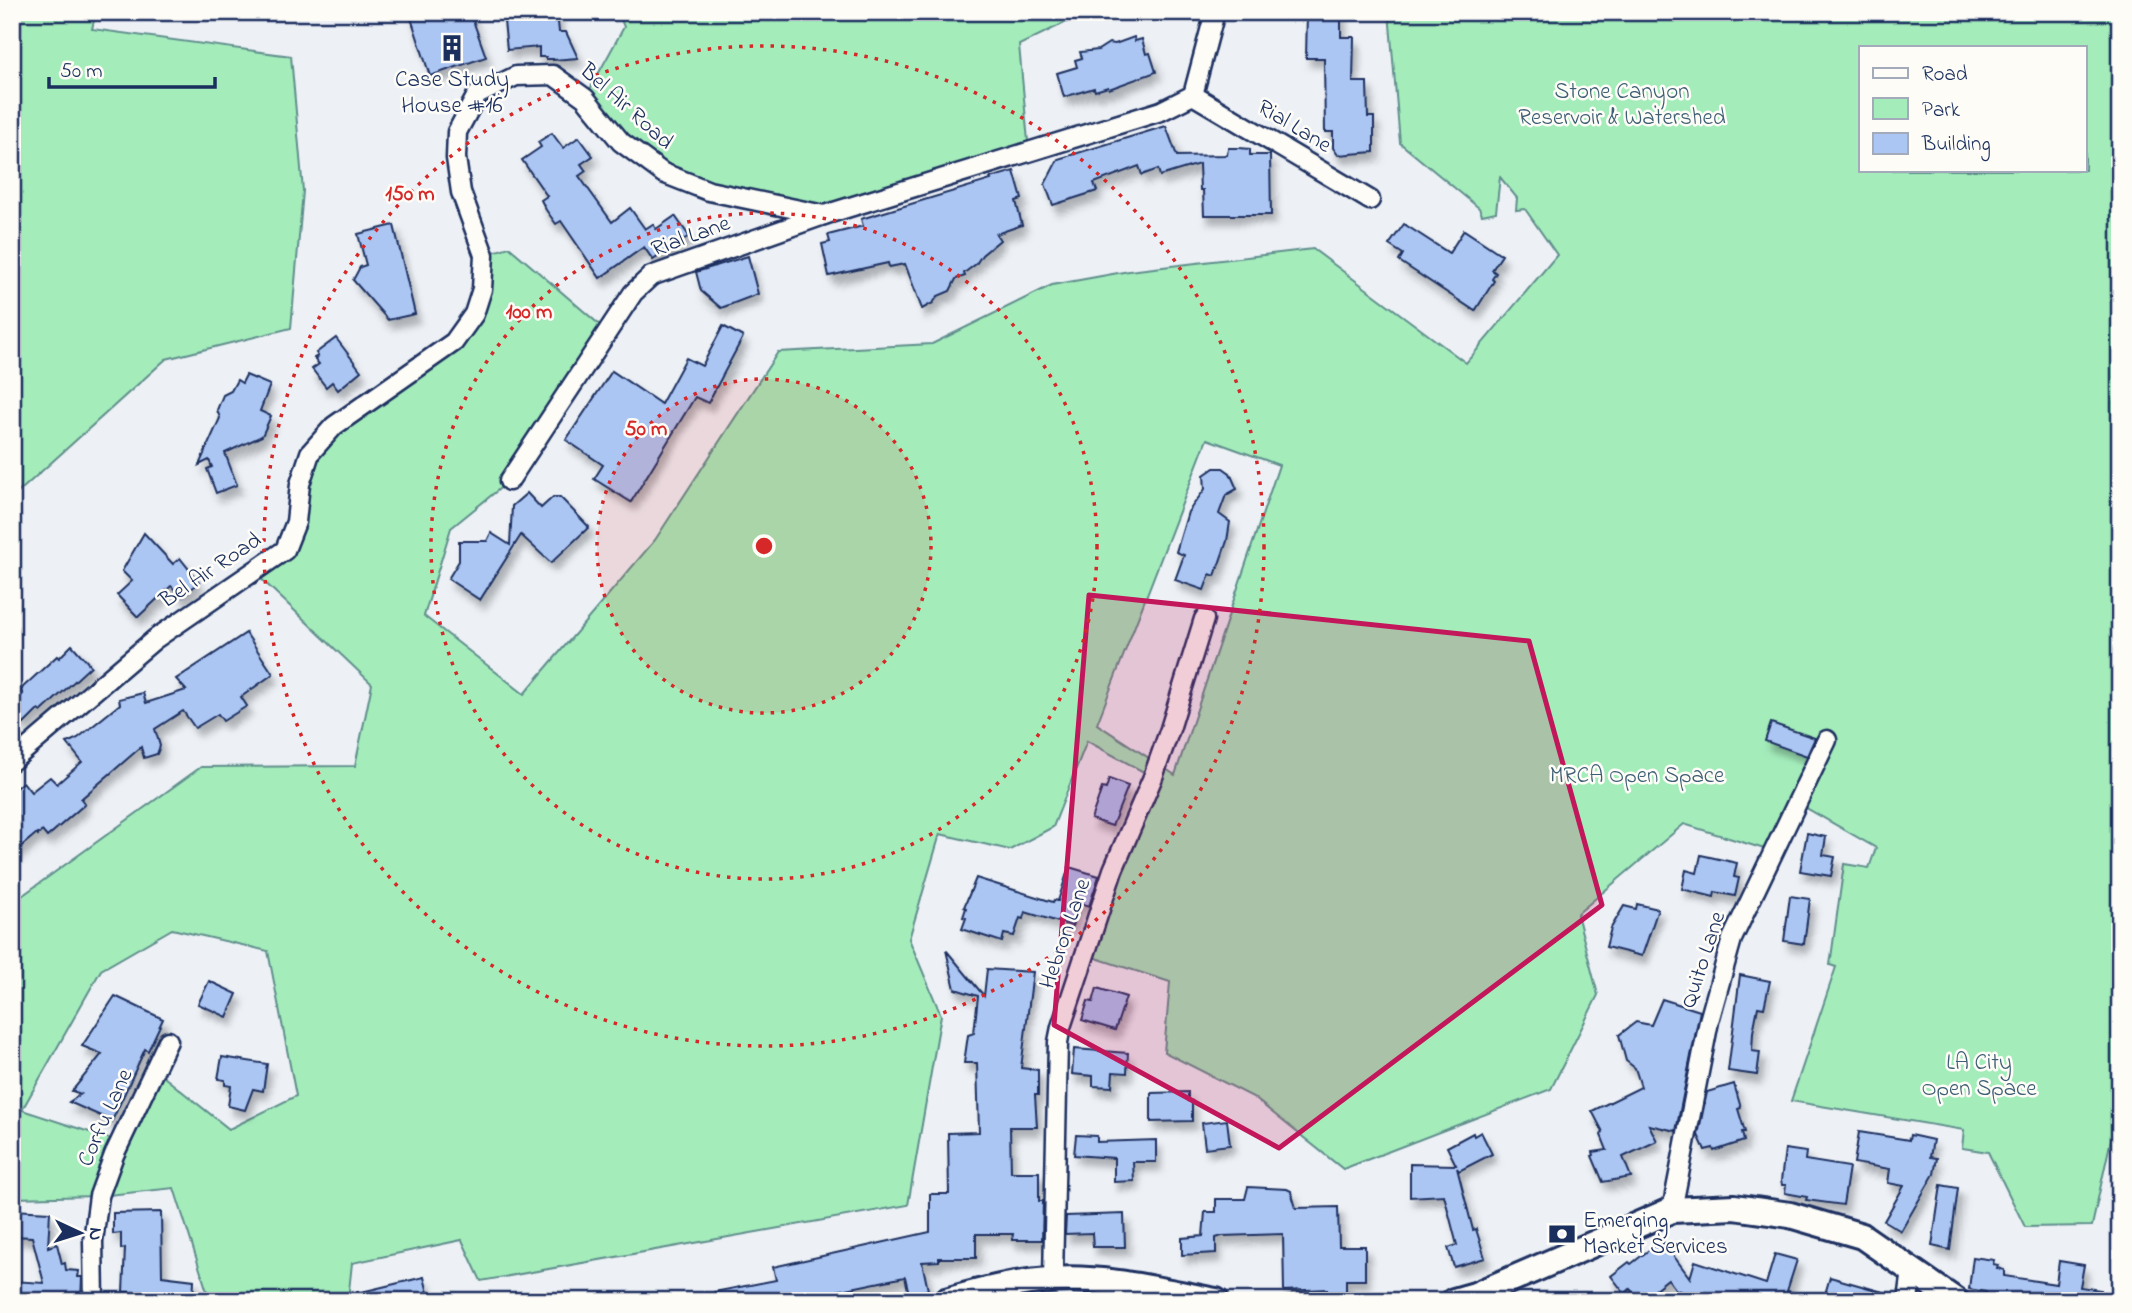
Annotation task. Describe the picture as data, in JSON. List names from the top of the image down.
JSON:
{
  "streets": {
    "street": [
      "Bel Air Road",
      "Rial Lane",
      "Hebron Lane",
      "Quito Lane",
      "Corfu Lane"
    ]
  },
  "crossings": [
    ["Bel Air Road", "Rial Lane"]
  ],
  "parks": ["Stone Canyon Reservoir & Watershed", "MRCA Open Space", "LA City Open Space"],
  "places": {
    "building": ["Case Study House #16"],
    "bank": ["Emerging Market Services"]
  },
  "legend": ["Road", "Park", "Building"],
  "scale_bar": "50 m",
  "north": "right",
  "rings": ["150 m", "100 m", "50 m"]
}
